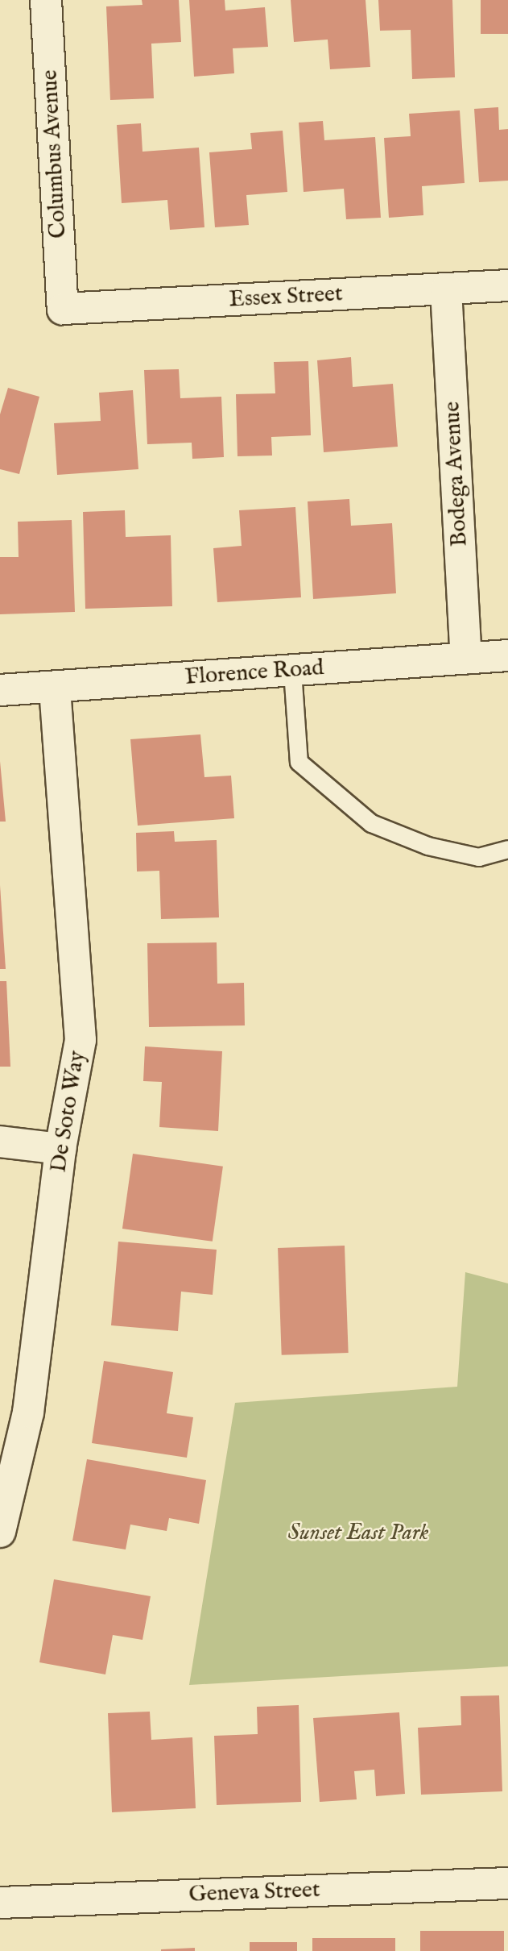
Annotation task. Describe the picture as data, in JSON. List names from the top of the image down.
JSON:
{
  "streets": {
    "street": [
      "Columbus Avenue",
      "Essex Street",
      "Bodega Avenue",
      "Florence Road",
      "De Soto Way",
      "Geneva Street"
    ]
  },
  "crossings": [
    ["Columbus Avenue", "Essex Street"],
    ["Essex Street", "Bodega Avenue"],
    ["Bodega Avenue", "Florence Road"],
    ["Florence Road", "De Soto Way"]
  ],
  "parks": ["Sunset East Park"]
}
